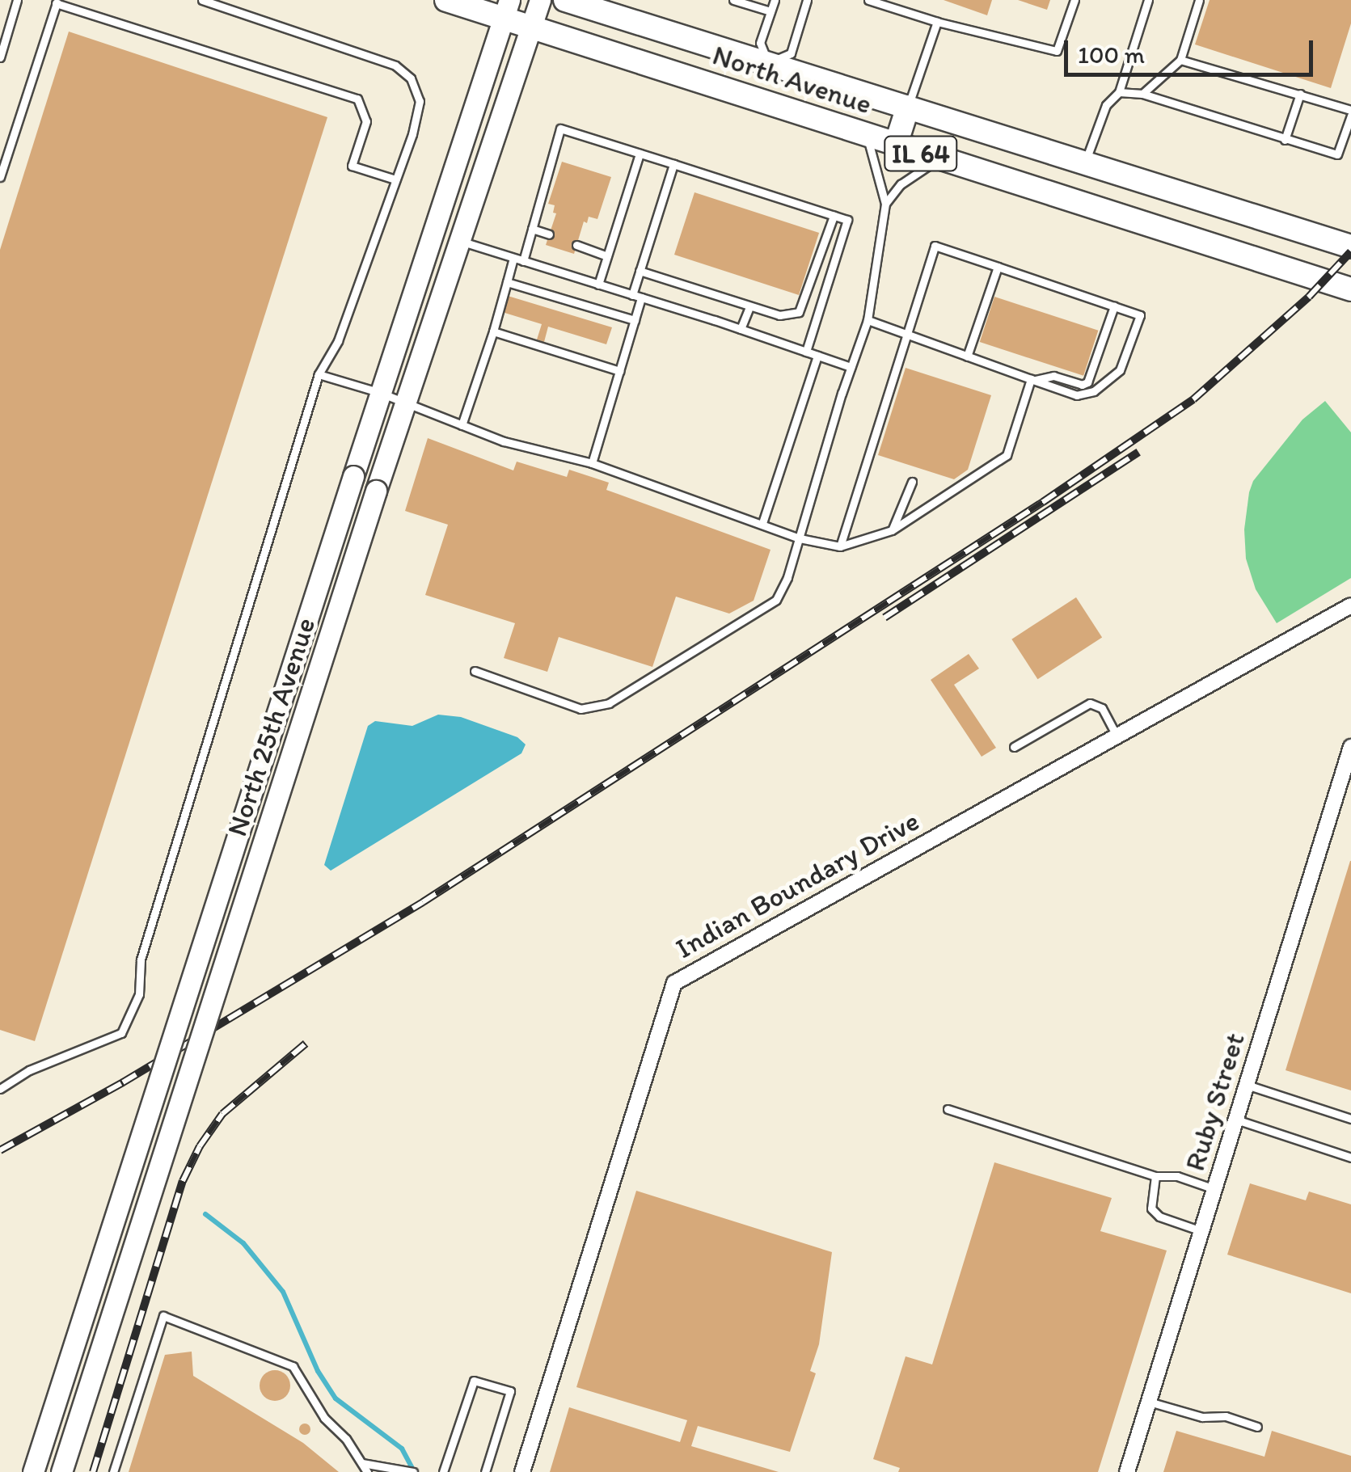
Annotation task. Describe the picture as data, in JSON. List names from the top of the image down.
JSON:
{
  "streets": {
    "main road": ["North Avenue", "IL 64", "North 25th Avenue"],
    "street": ["Indian Boundary Drive", "Ruby Street"]
  },
  "crossings": [
    ["North Avenue", "North 25th Avenue"]
  ],
  "scale_bar": "100 m"
}
